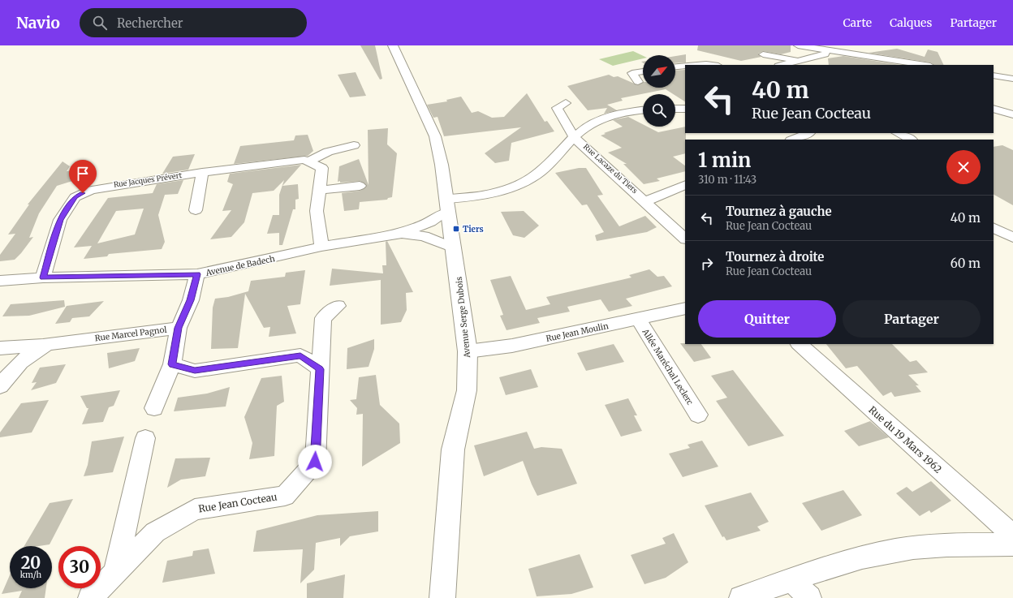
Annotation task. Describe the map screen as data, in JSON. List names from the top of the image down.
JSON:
{
  "streets": {
    "street": [
      "Rue Lacaze du Tiers",
      "Rue Jacques Prévert",
      "Avenue de Badech",
      "Avenue Serge Dubois",
      "Rue Jean Moulin",
      "Rue Marcel Pagnol",
      "Allée Maréchal Leclerc",
      "Rue du 19 Mars 1962",
      "Rue Jean Cocteau"
    ]
  },
  "crossings": [
    ["Rue Jacques Prévert", "Avenue de Badech"],
    ["Avenue de Badech", "Rue Marcel Pagnol"],
    ["Avenue Serge Dubois", "Rue Jean Moulin"],
    ["Rue Jean Moulin", "Allée Maréchal Leclerc"]
  ],
  "places": {
    "transit": ["Tiers"]
  },
  "north": "top right",
  "page": {
    "header": "Navio",
    "search": "Rechercher",
    "nav": ["Carte", "Calques", "Partager"],
    "turn": ["40 m", "Rue Jean Cocteau"],
    "heading": ["1 min", "310 m · 11:43"],
    "list": [
      {
        "name": "Tournez à gauche",
        "note": "Rue Jean Cocteau",
        "value": "40 m"
      },
      {
        "name": "Tournez à droite",
        "note": "Rue Jean Cocteau",
        "value": "60 m"
      }
    ],
    "buttons": ["Quitter", "Partager"],
    "speed": "20 km/h",
    "limit": "30"
  }
}
